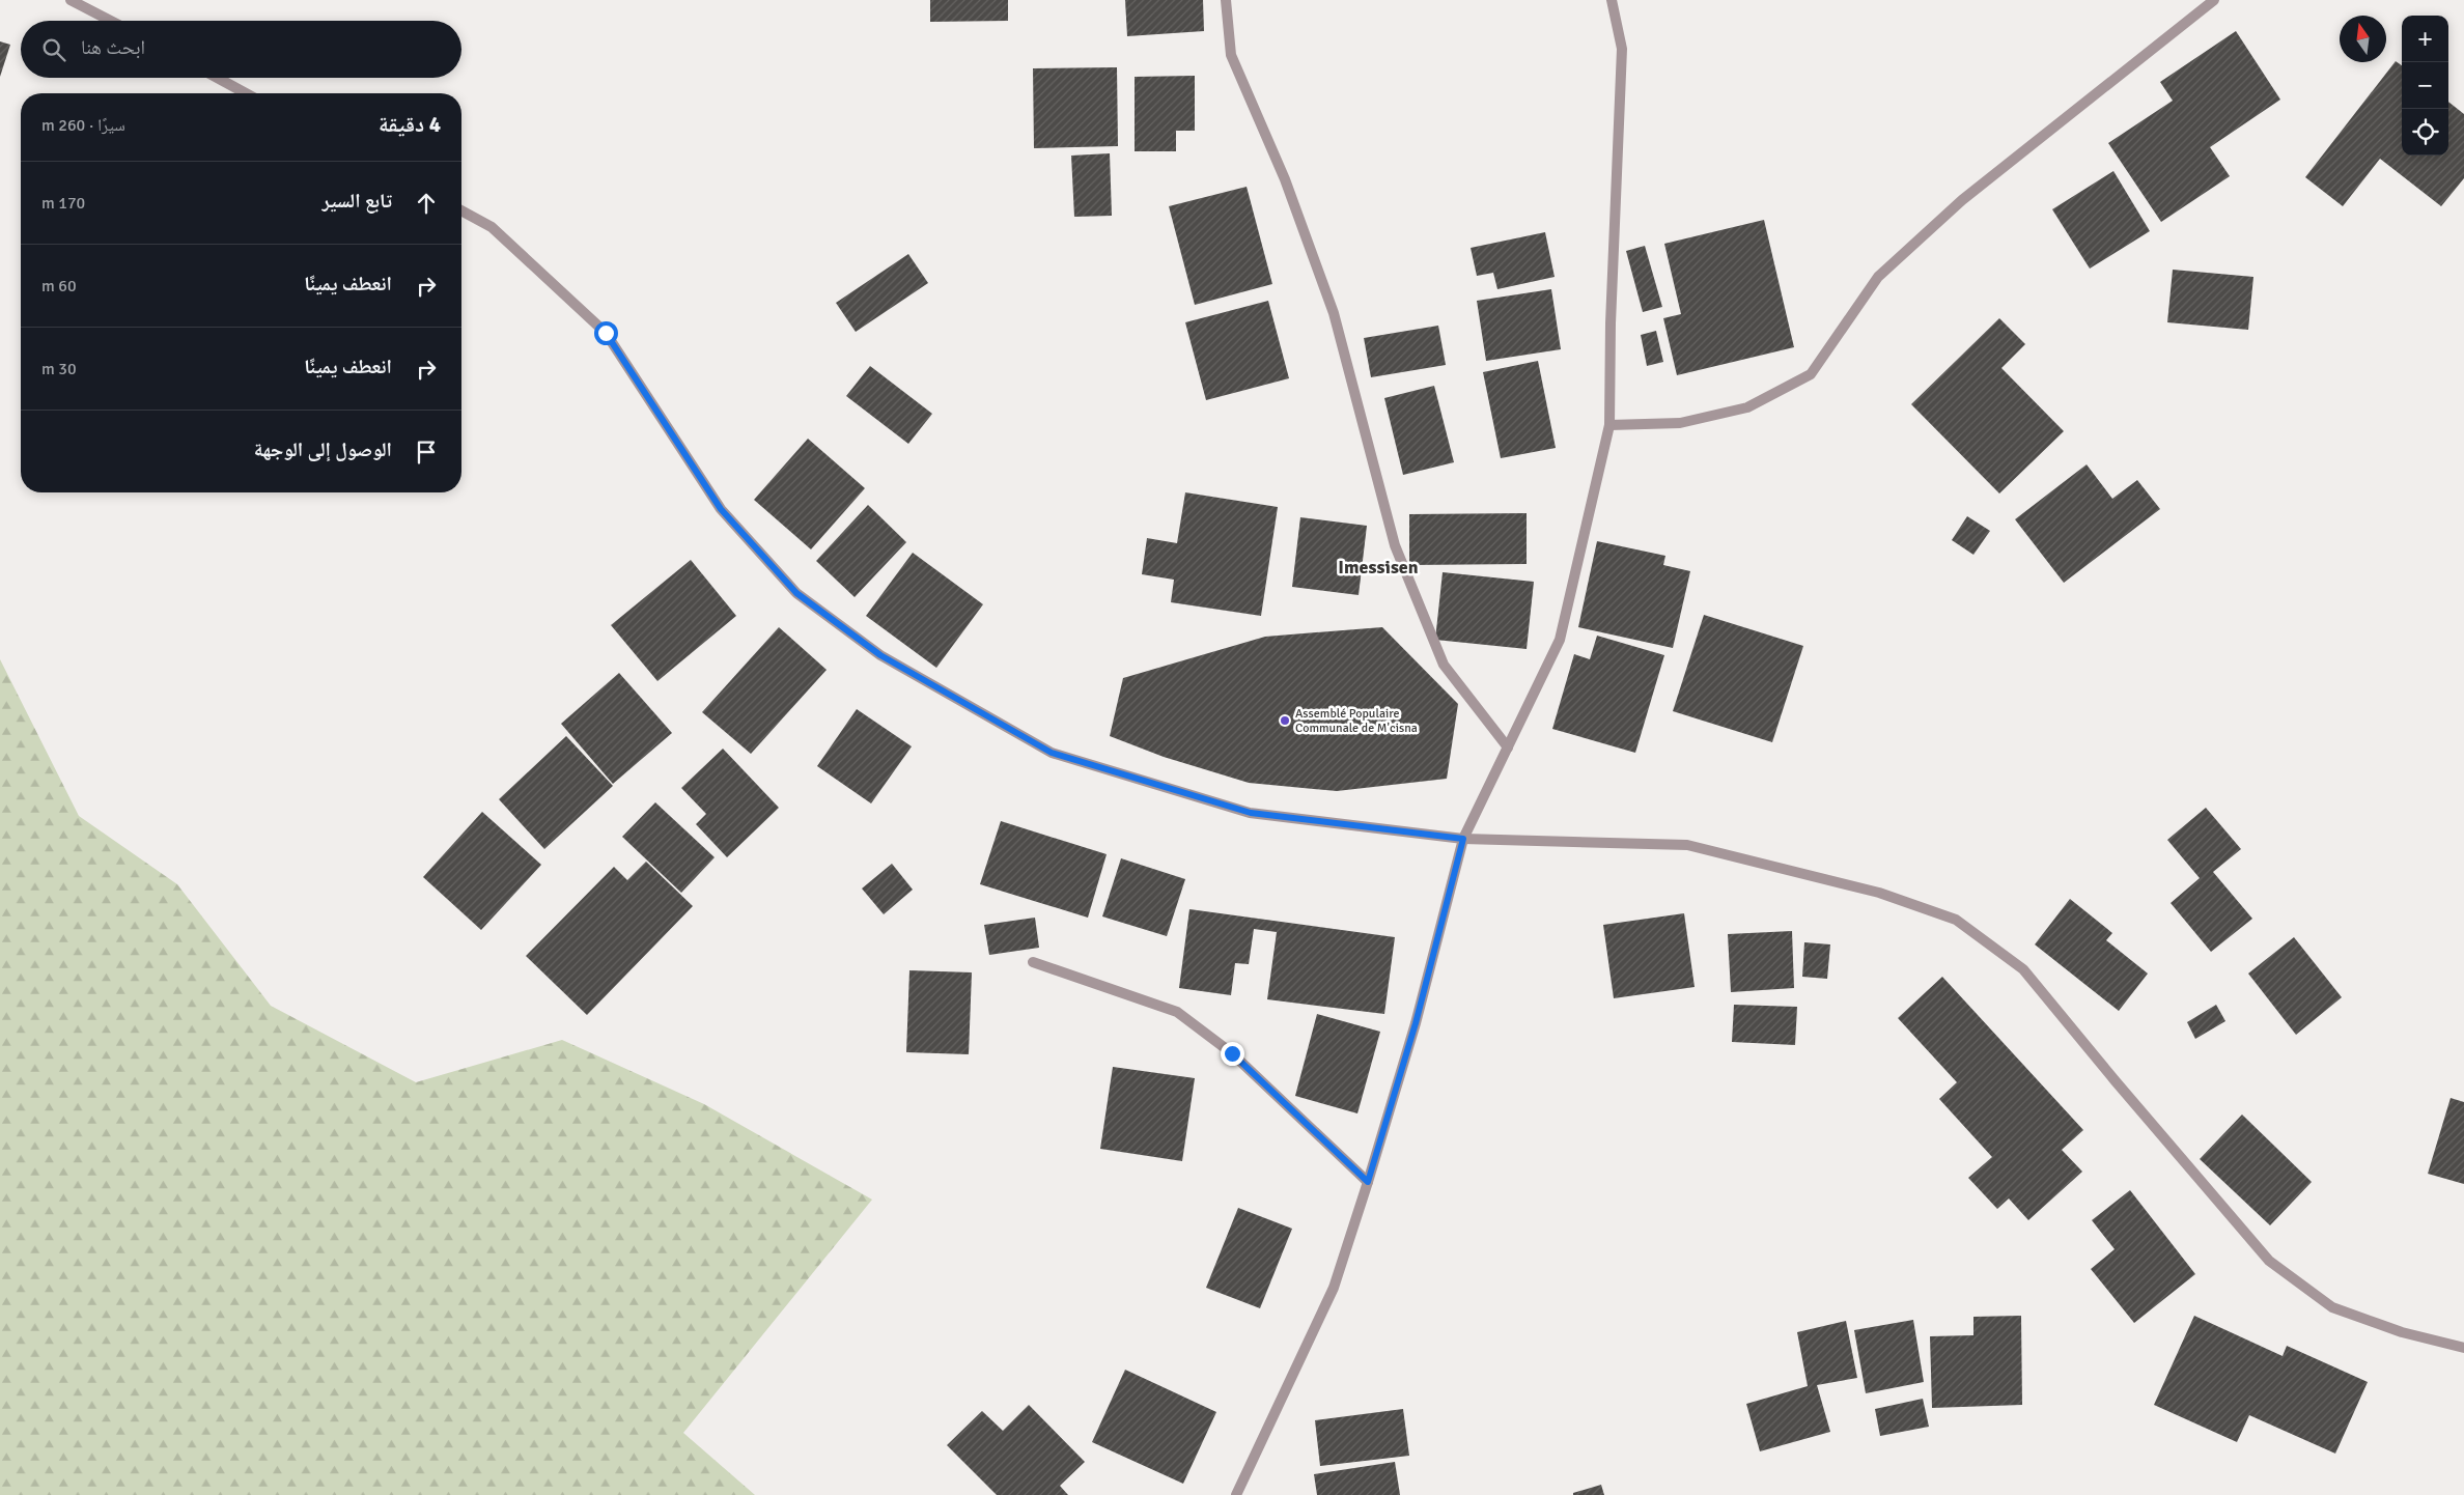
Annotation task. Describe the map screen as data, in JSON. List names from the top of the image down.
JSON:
{
  "districts": ["Imessisen"],
  "places": ["Assemblé Populaire Communale de M'cisna"],
  "north": "top",
  "page": {
    "map_buttons": ["+", "−"],
    "search": "ابحث هنا",
    "heading": ["4 دقيقة", "سيرًا · 260 m"],
    "list": [
      ["تابع السير", "170 m"],
      ["انعطف يمينًا", "60 m"],
      ["انعطف يمينًا", "30 m"],
      "الوصول إلى الوجهة"
    ]
  }
}
